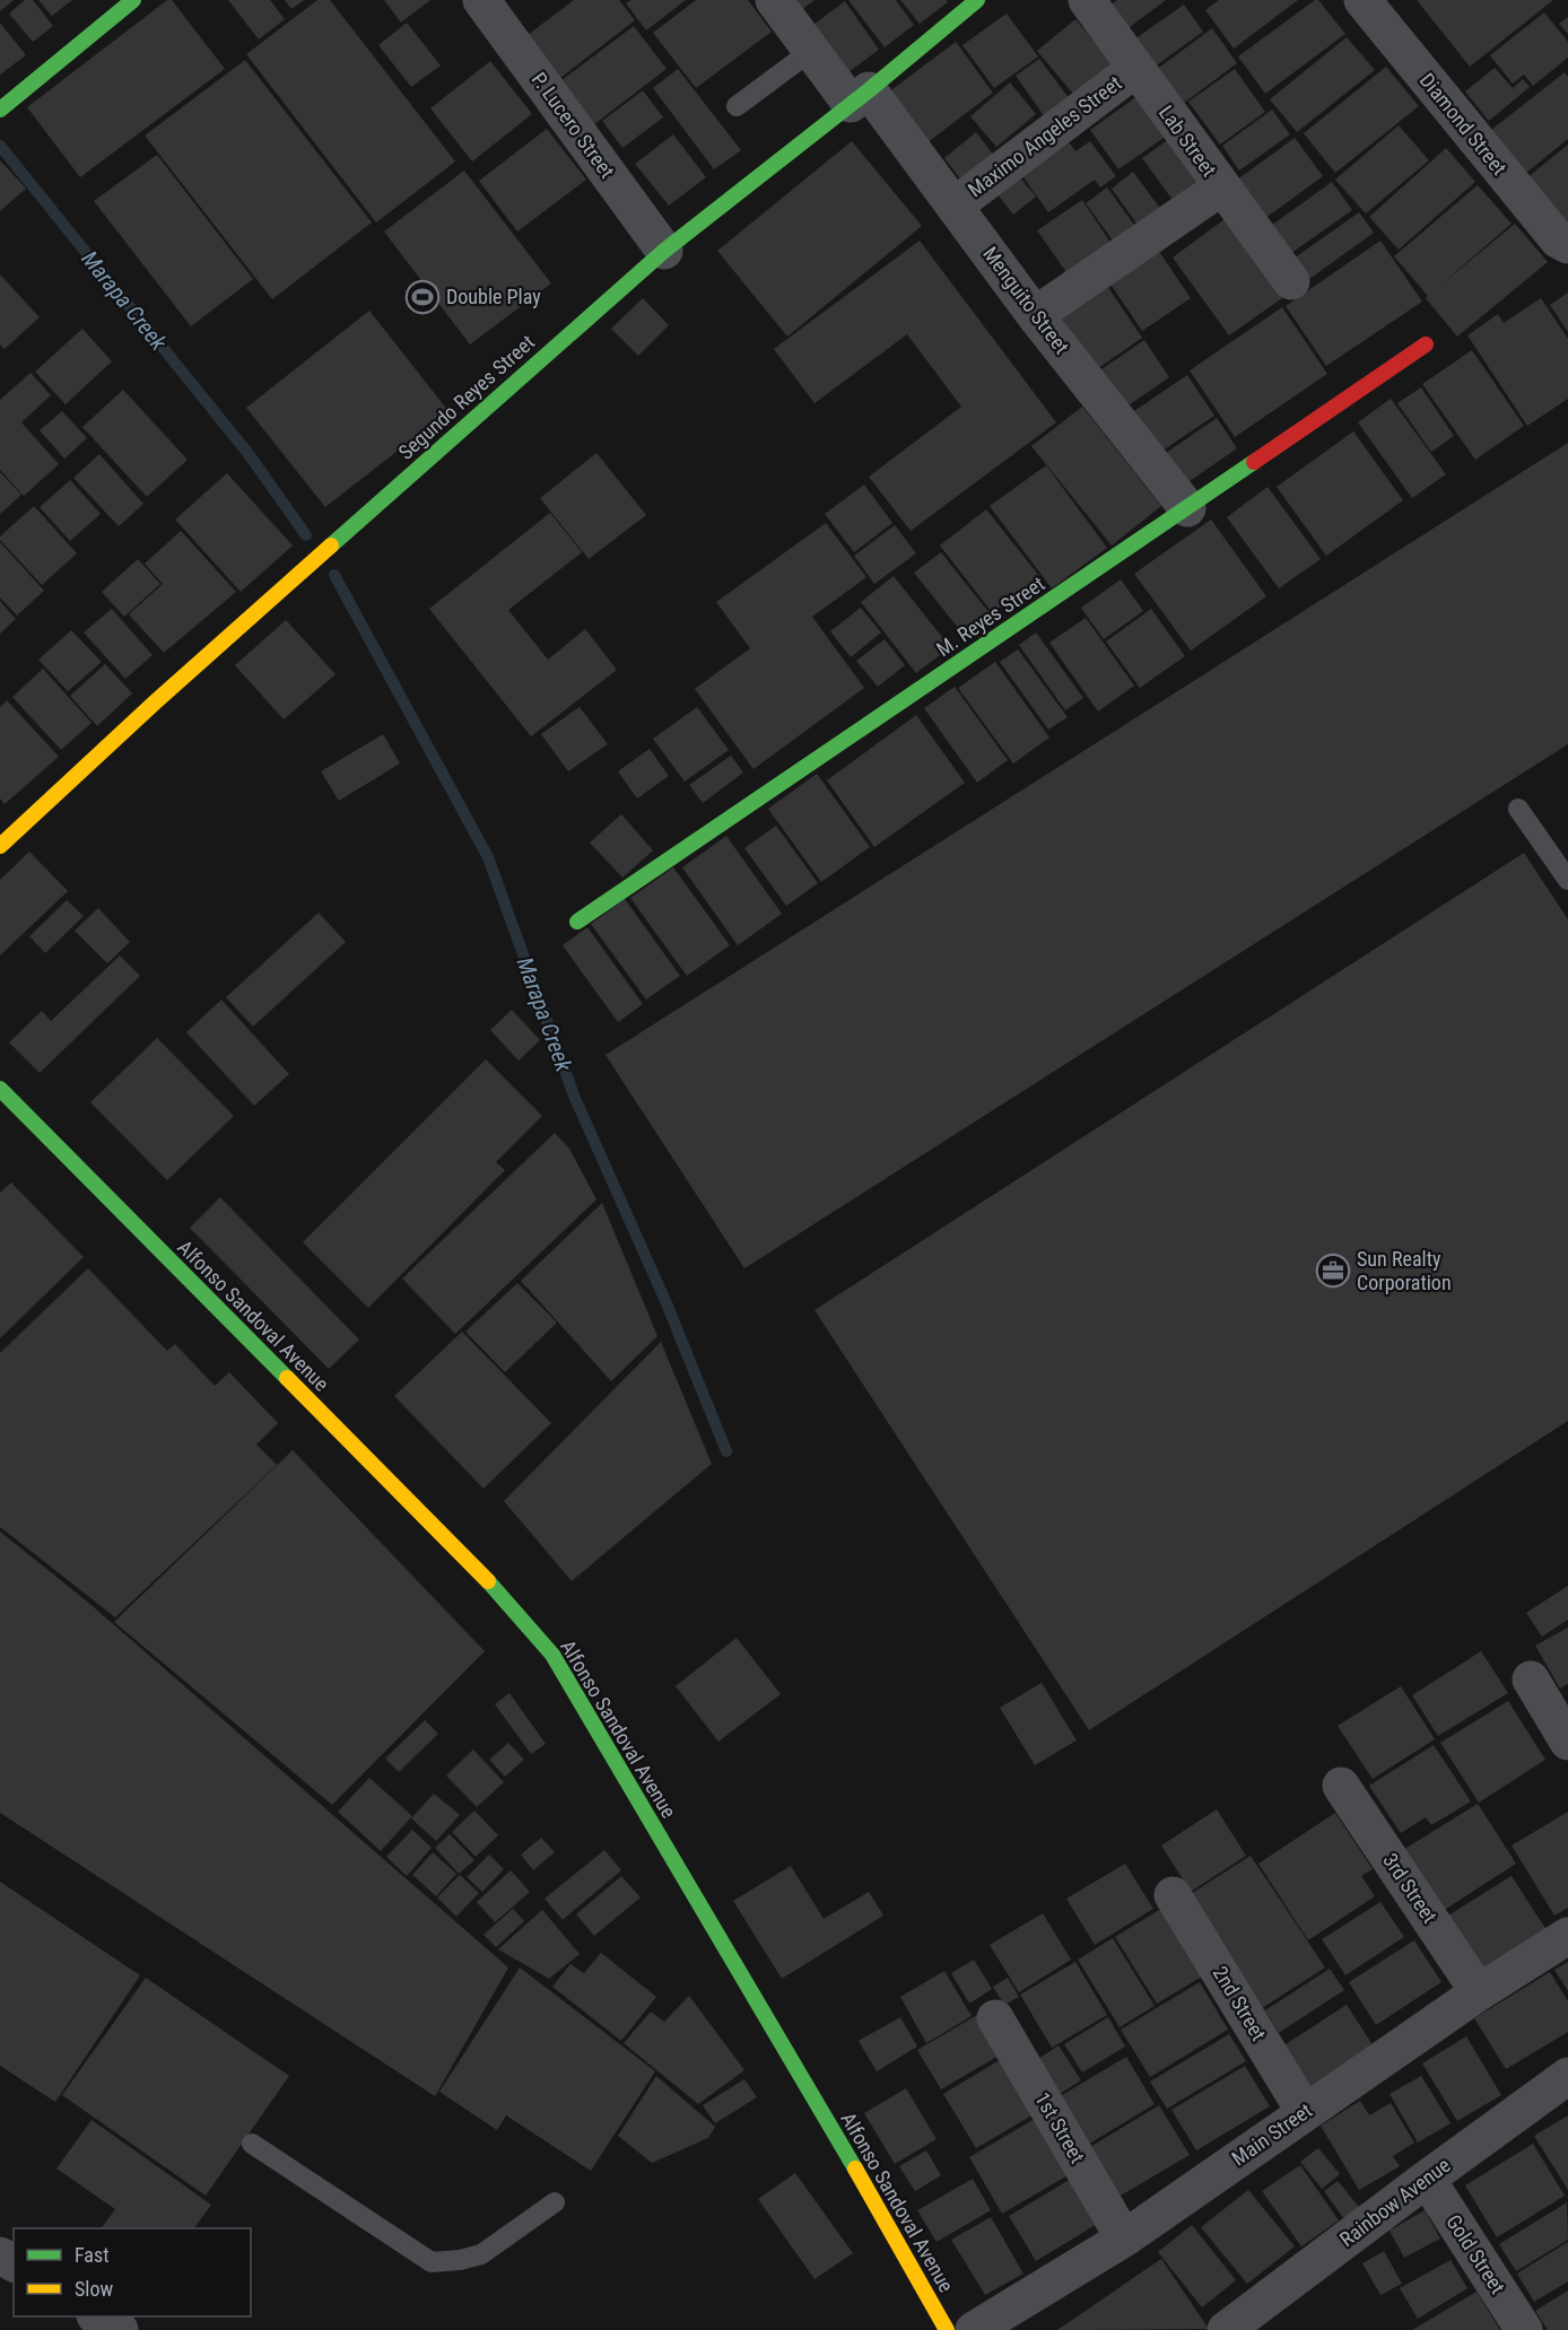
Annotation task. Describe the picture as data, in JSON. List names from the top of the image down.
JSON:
{
  "streets": {
    "street": [
      "Diamond Street",
      "P. Lucero Street",
      "Maximo Angeles Street",
      "Lab Street",
      "Menguito Street",
      "Segundo Reyes Street",
      "M. Reyes Street",
      "Alfonso Sandoval Avenue",
      "3rd Street",
      "2nd Street",
      "1st Street",
      "Main Street",
      "Rainbow Avenue",
      "Gold Street"
    ]
  },
  "crossings": [
    ["P. Lucero Street", "Segundo Reyes Street"],
    ["Maximo Angeles Street", "Lab Street"],
    ["Maximo Angeles Street", "Menguito Street"],
    ["Menguito Street", "Segundo Reyes Street"],
    ["Menguito Street", "M. Reyes Street"],
    ["3rd Street", "Main Street"],
    ["2nd Street", "Main Street"],
    ["1st Street", "Main Street"],
    ["Rainbow Avenue", "Gold Street"]
  ],
  "water": ["Marapa Creek"],
  "places": {
    "sports": ["Double Play"],
    "office": ["Sun Realty Corporation"]
  },
  "legend": ["Fast", "Slow"]
}
